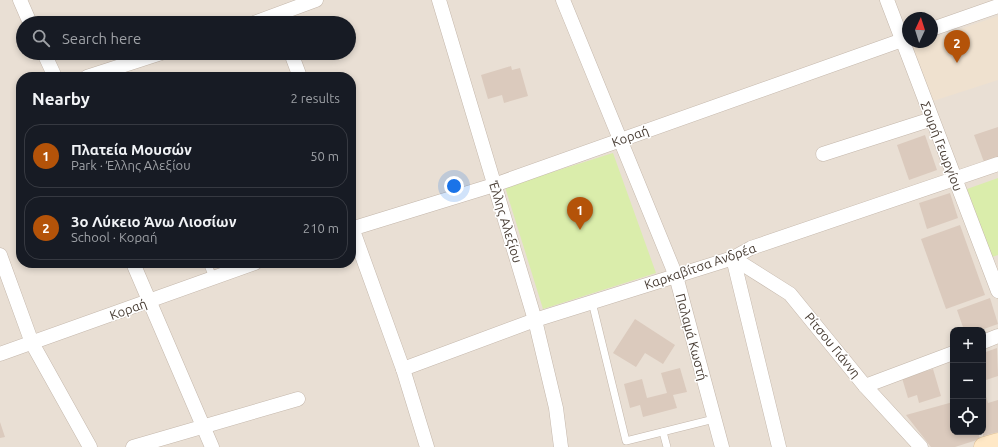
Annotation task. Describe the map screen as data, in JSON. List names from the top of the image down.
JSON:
{
  "streets": {
    "street": [
      "Κοραή",
      "Σουρή Γεωργίου",
      "Έλλης Αλεξίου",
      "Καρκαβίτσα Ανδρέα",
      "Παλαμά Κωστή",
      "Ρίτσου Γιάννη"
    ]
  },
  "crossings": [
    ["Κοραή", "Έλλης Αλεξίου"],
    ["Κοραή", "Παλαμά Κωστή"],
    ["Σουρή Γεωργίου", "Καρκαβίτσα Ανδρέα"],
    ["Έλλης Αλεξίου", "Καρκαβίτσα Ανδρέα"],
    ["Καρκαβίτσα Ανδρέα", "Παλαμά Κωστή"],
    ["Καρκαβίτσα Ανδρέα", "Ρίτσου Γιάννη"]
  ],
  "north": "top",
  "page": {
    "search": "Search here",
    "pins": ["2", "1"],
    "heading": ["Nearby", "2 results"],
    "list": [
      {
        "mark": "1",
        "name": "Πλατεία Μουσών",
        "note": "Park · Έλλης Αλεξίου",
        "value": "50 m"
      },
      {
        "mark": "2",
        "name": "3ο Λύκειο Άνω Λιοσίων",
        "note": "School · Κοραή",
        "value": "210 m"
      }
    ],
    "map_buttons": ["+", "−"]
  }
}
